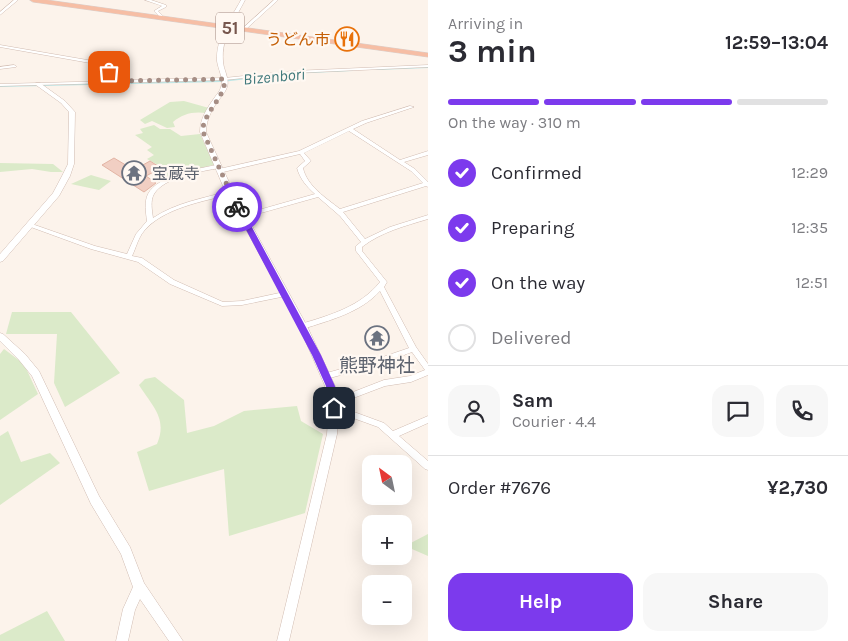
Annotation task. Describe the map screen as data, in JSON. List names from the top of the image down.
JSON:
{
  "streets": {
    "highway": ["51"]
  },
  "water": ["Bizenbori"],
  "places": {
    "restaurant": ["うどん市"],
    "temple": ["宝蔵寺", "熊野神社"]
  },
  "north": "top left",
  "page": {
    "heading": ["3 min", "Arriving in", "12:59–13:04"],
    "panel": [
      "Sam",
      "Courier · 4.4",
      "Order #7676",
      "¥2,730"
    ],
    "bar": "On the way · 310 m",
    "list": [
      ["Confirmed", "12:29"],
      ["Preparing", "12:35"],
      ["On the way", "12:51"],
      "Delivered"
    ],
    "map_buttons": ["+", "−"],
    "buttons": ["Help", "Share"]
  }
}
